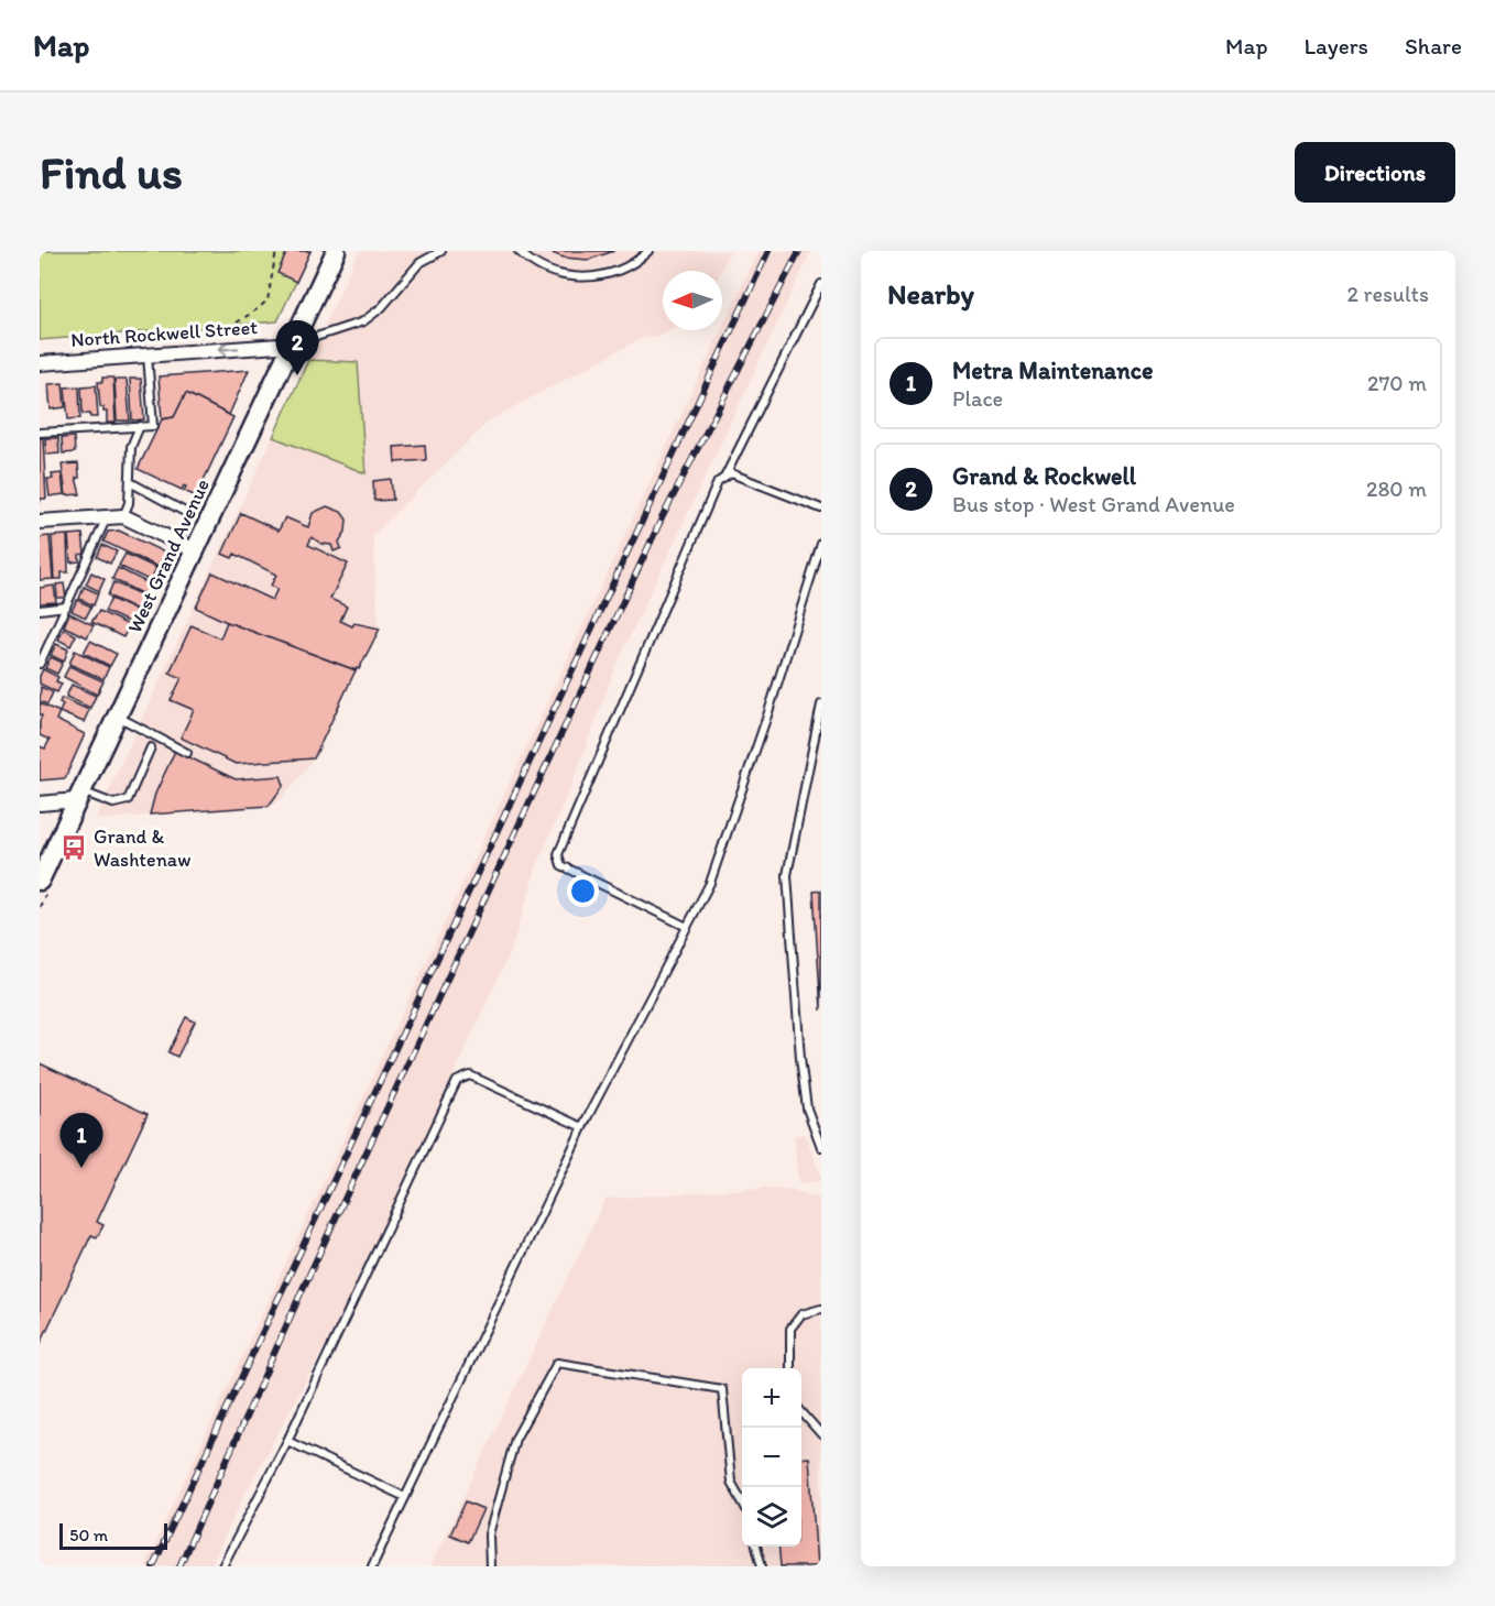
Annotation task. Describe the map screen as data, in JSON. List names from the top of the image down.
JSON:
{
  "streets": {
    "main road": ["West Grand Avenue"],
    "street": ["North Rockwell Street"]
  },
  "crossings": [
    ["North Rockwell Street", "West Grand Avenue"]
  ],
  "one_way": ["North Rockwell Street"],
  "places": {
    "bus stop": ["Grand & Washtenaw"]
  },
  "scale_bar": "50 m",
  "north": "left",
  "page": {
    "header": "Map",
    "nav": ["Map", "Layers", "Share"],
    "buttons": "Directions",
    "title": "Find us",
    "heading": ["Nearby", "2 results"],
    "pins": ["2", "1"],
    "list": [
      {
        "mark": "1",
        "name": "Metra Maintenance",
        "note": "Place",
        "value": "270 m"
      },
      {
        "mark": "2",
        "name": "Grand & Rockwell",
        "note": "Bus stop · West Grand Avenue",
        "value": "280 m"
      }
    ],
    "map_buttons": ["+", "−"],
    "scale": "50 m"
  }
}
